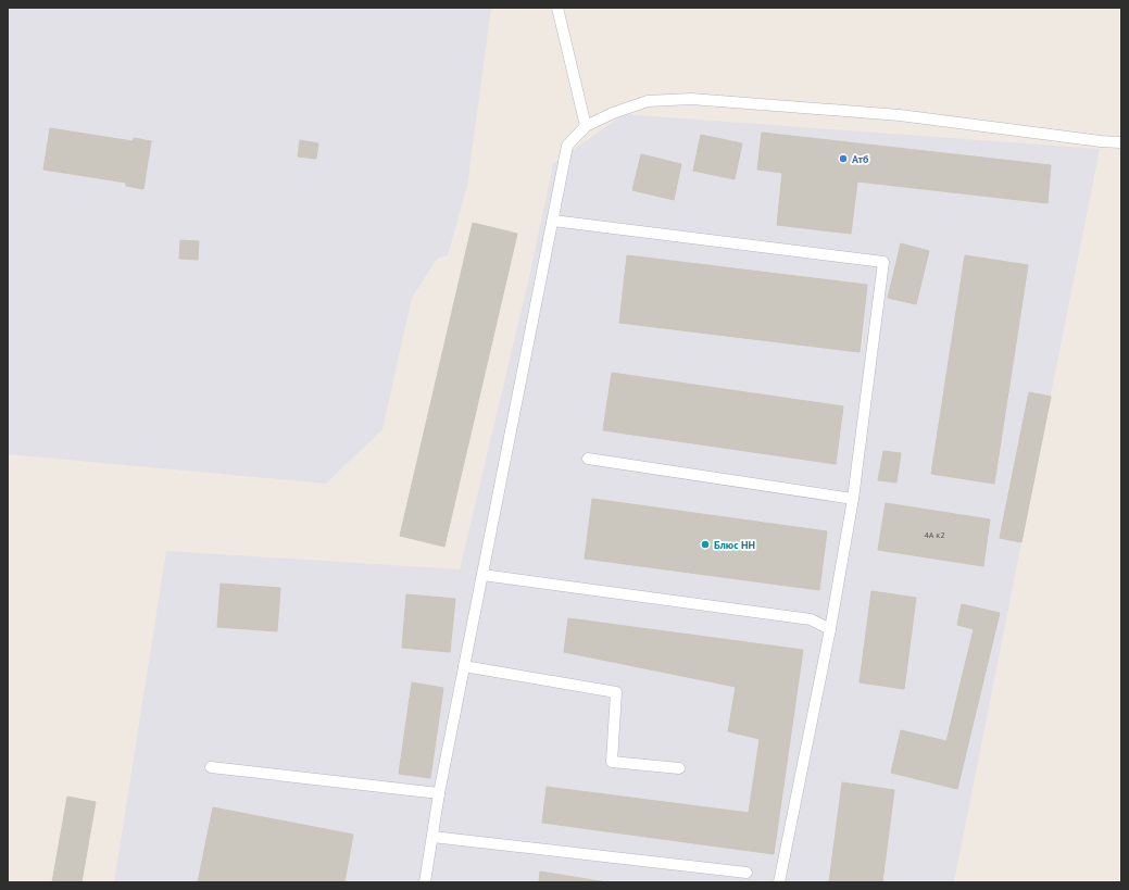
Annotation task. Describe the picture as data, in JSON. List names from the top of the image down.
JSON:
{
  "places": ["Атб", "Блюс НН"],
  "house_numbers": ["4А к2"]
}
